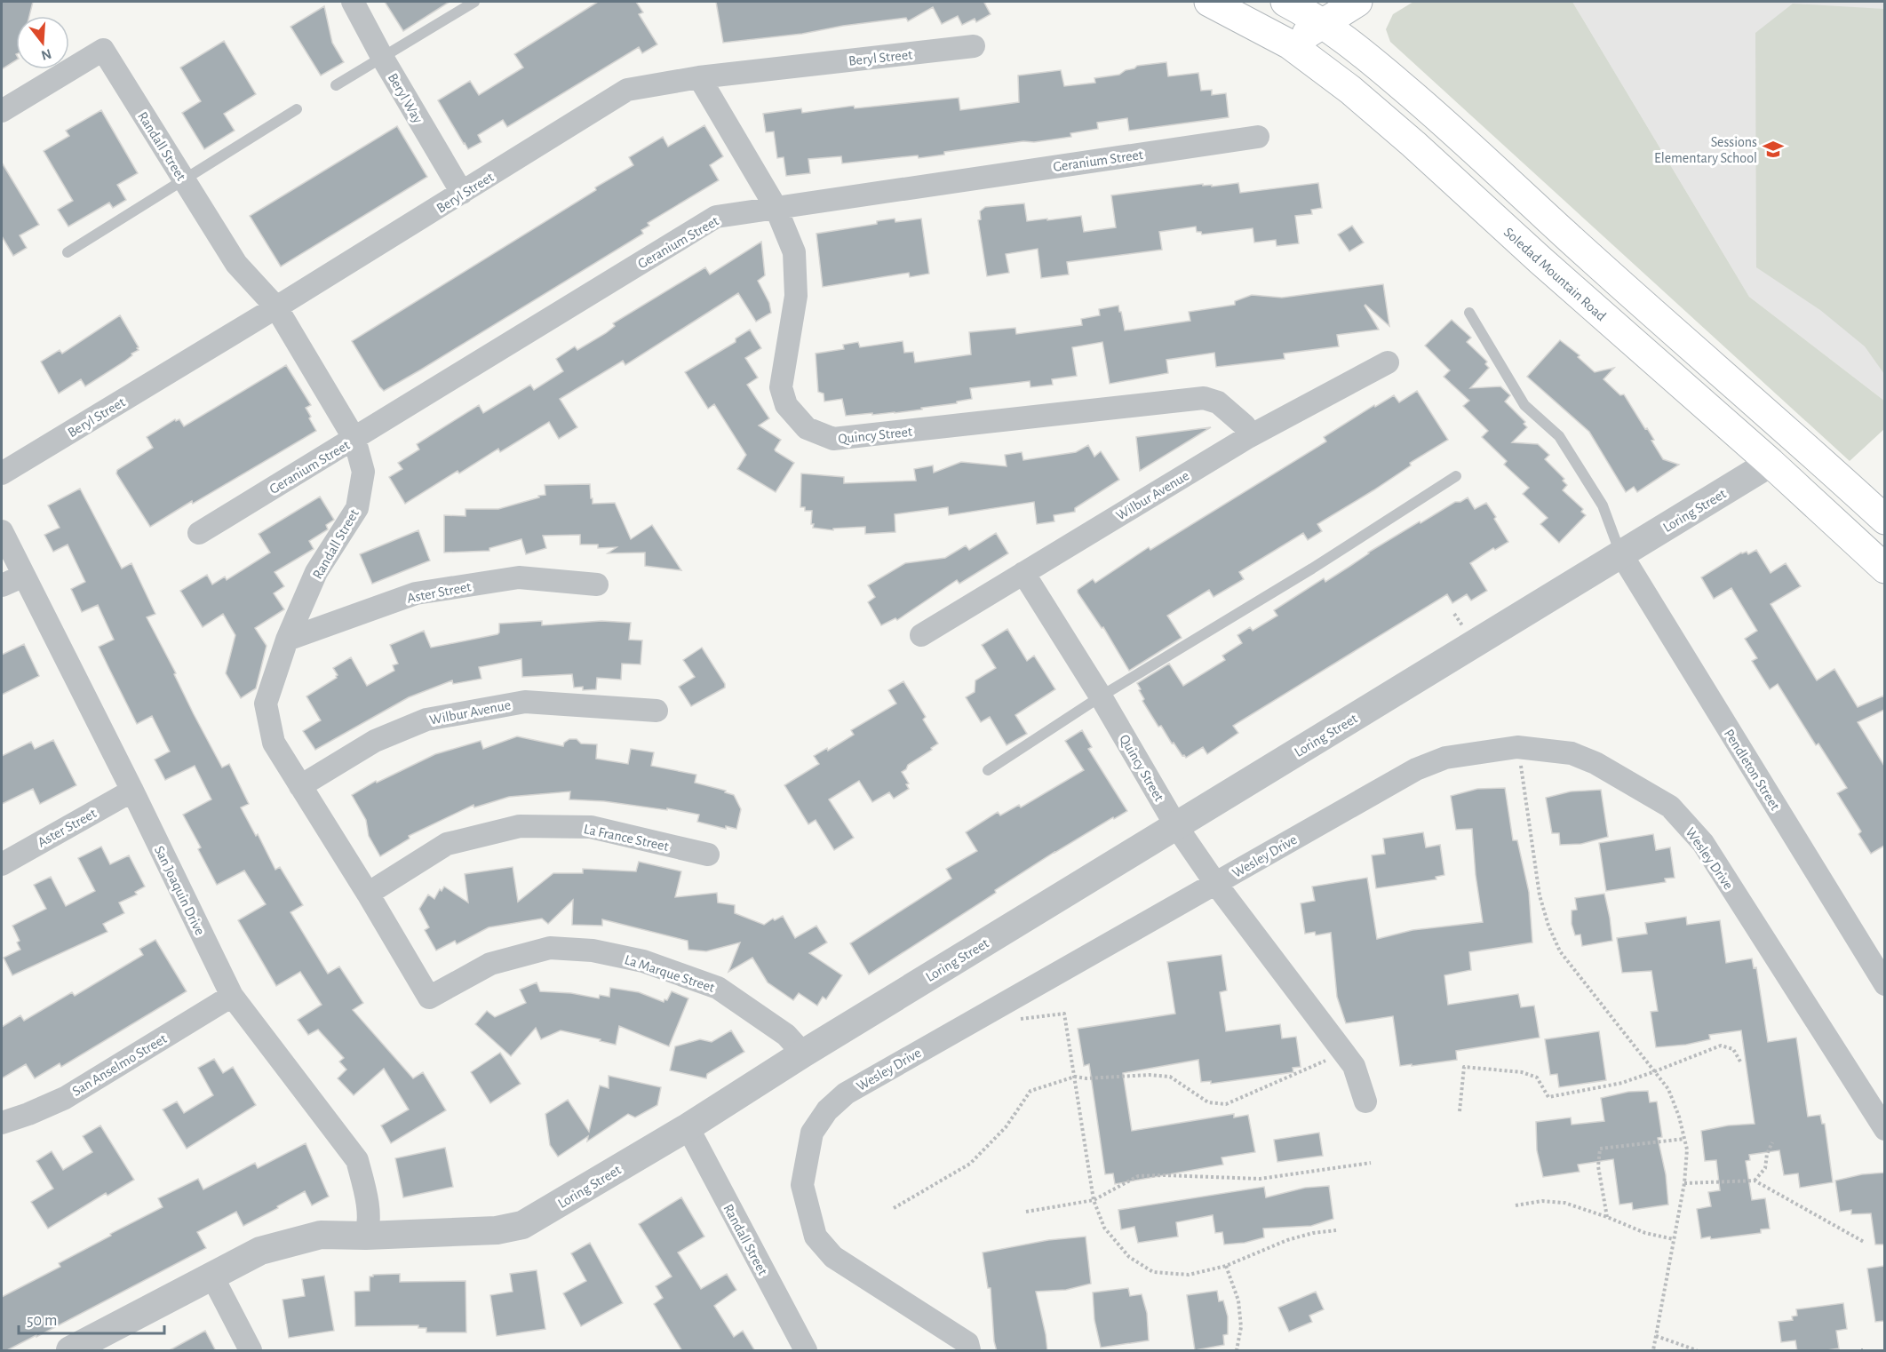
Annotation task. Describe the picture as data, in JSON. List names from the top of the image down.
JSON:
{
  "streets": {
    "main road": ["Soledad Mountain Road"],
    "street": [
      "Beryl Street",
      "Beryl Way",
      "Randall Street",
      "Geranium Street",
      "Quincy Street",
      "Wilbur Avenue",
      "Loring Street",
      "Aster Street",
      "Pendleton Street",
      "La France Street",
      "Wesley Drive",
      "San Joaquin Drive",
      "La Marque Street",
      "San Anselmo Street"
    ]
  },
  "crossings": [
    ["Beryl Street", "Beryl Way"],
    ["Beryl Street", "Randall Street"],
    ["Beryl Street", "Quincy Street"],
    ["Randall Street", "Geranium Street"],
    ["Randall Street", "Wilbur Avenue"],
    ["Randall Street", "Loring Street"],
    ["Randall Street", "Aster Street"],
    ["Randall Street", "La France Street"],
    ["Randall Street", "La Marque Street"],
    ["Geranium Street", "Quincy Street"],
    ["Soledad Mountain Road", "Loring Street"],
    ["Quincy Street", "Wilbur Avenue"],
    ["Quincy Street", "Loring Street"],
    ["Quincy Street", "Wesley Drive"],
    ["Loring Street", "Pendleton Street"],
    ["Loring Street", "San Joaquin Drive"],
    ["Loring Street", "La Marque Street"],
    ["Aster Street", "San Joaquin Drive"],
    ["San Joaquin Drive", "San Anselmo Street"]
  ],
  "places": {
    "school or university": ["Sessions Elementary School"]
  },
  "scale_bar": "50 m",
  "north": "bottom"
}
